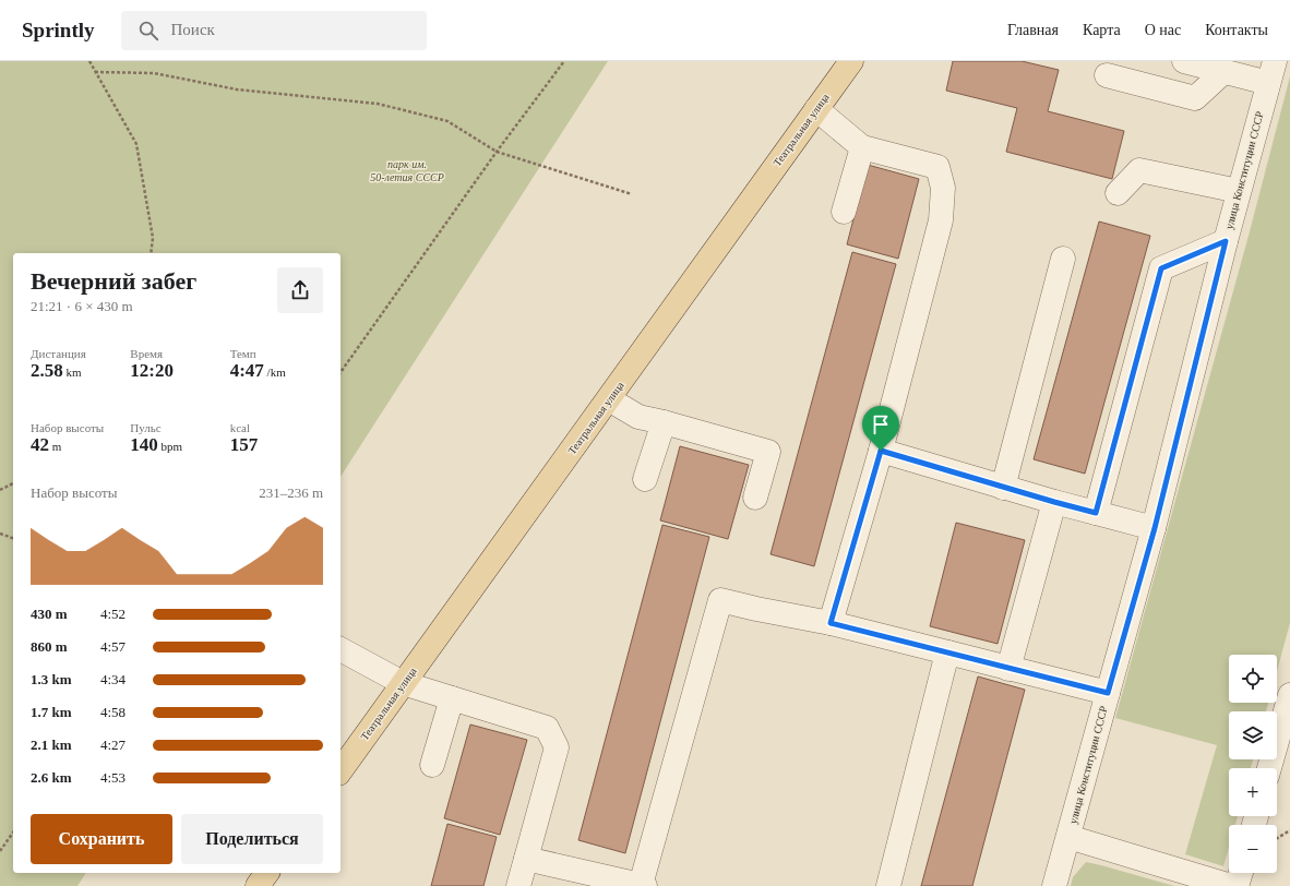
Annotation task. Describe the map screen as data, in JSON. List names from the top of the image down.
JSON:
{
  "streets": {
    "main road": ["Театральная улица"],
    "street": ["улица Конституции СССР"]
  },
  "parks": ["парк им. 50-летия СССР"],
  "page": {
    "header": "Sprintly",
    "search": "Поиск",
    "nav": [
      "Главная",
      "Карта",
      "О нас",
      "Контакты"
    ],
    "heading": ["Вечерний забег", "21:21 · 6 × 430 m"],
    "stats": [
      ["Дистанция", "2.58 km"],
      ["Время", "12:20"],
      ["Темп", "4:47 /km"],
      ["Набор высоты", "42 m"],
      ["Пульс", "140 bpm"],
      ["kcal", "157"]
    ],
    "chart": ["Набор высоты", "231–236 m"],
    "list": [
      {
        "name": "430 m",
        "note": "4:52"
      },
      {
        "name": "860 m",
        "note": "4:57"
      },
      {
        "name": "1.3 km",
        "note": "4:34"
      },
      {
        "name": "1.7 km",
        "note": "4:58"
      },
      {
        "name": "2.1 km",
        "note": "4:27"
      },
      {
        "name": "2.6 km",
        "note": "4:53"
      }
    ],
    "map_buttons": ["+", "−"],
    "buttons": ["Сохранить", "Поделиться"]
  }
}
